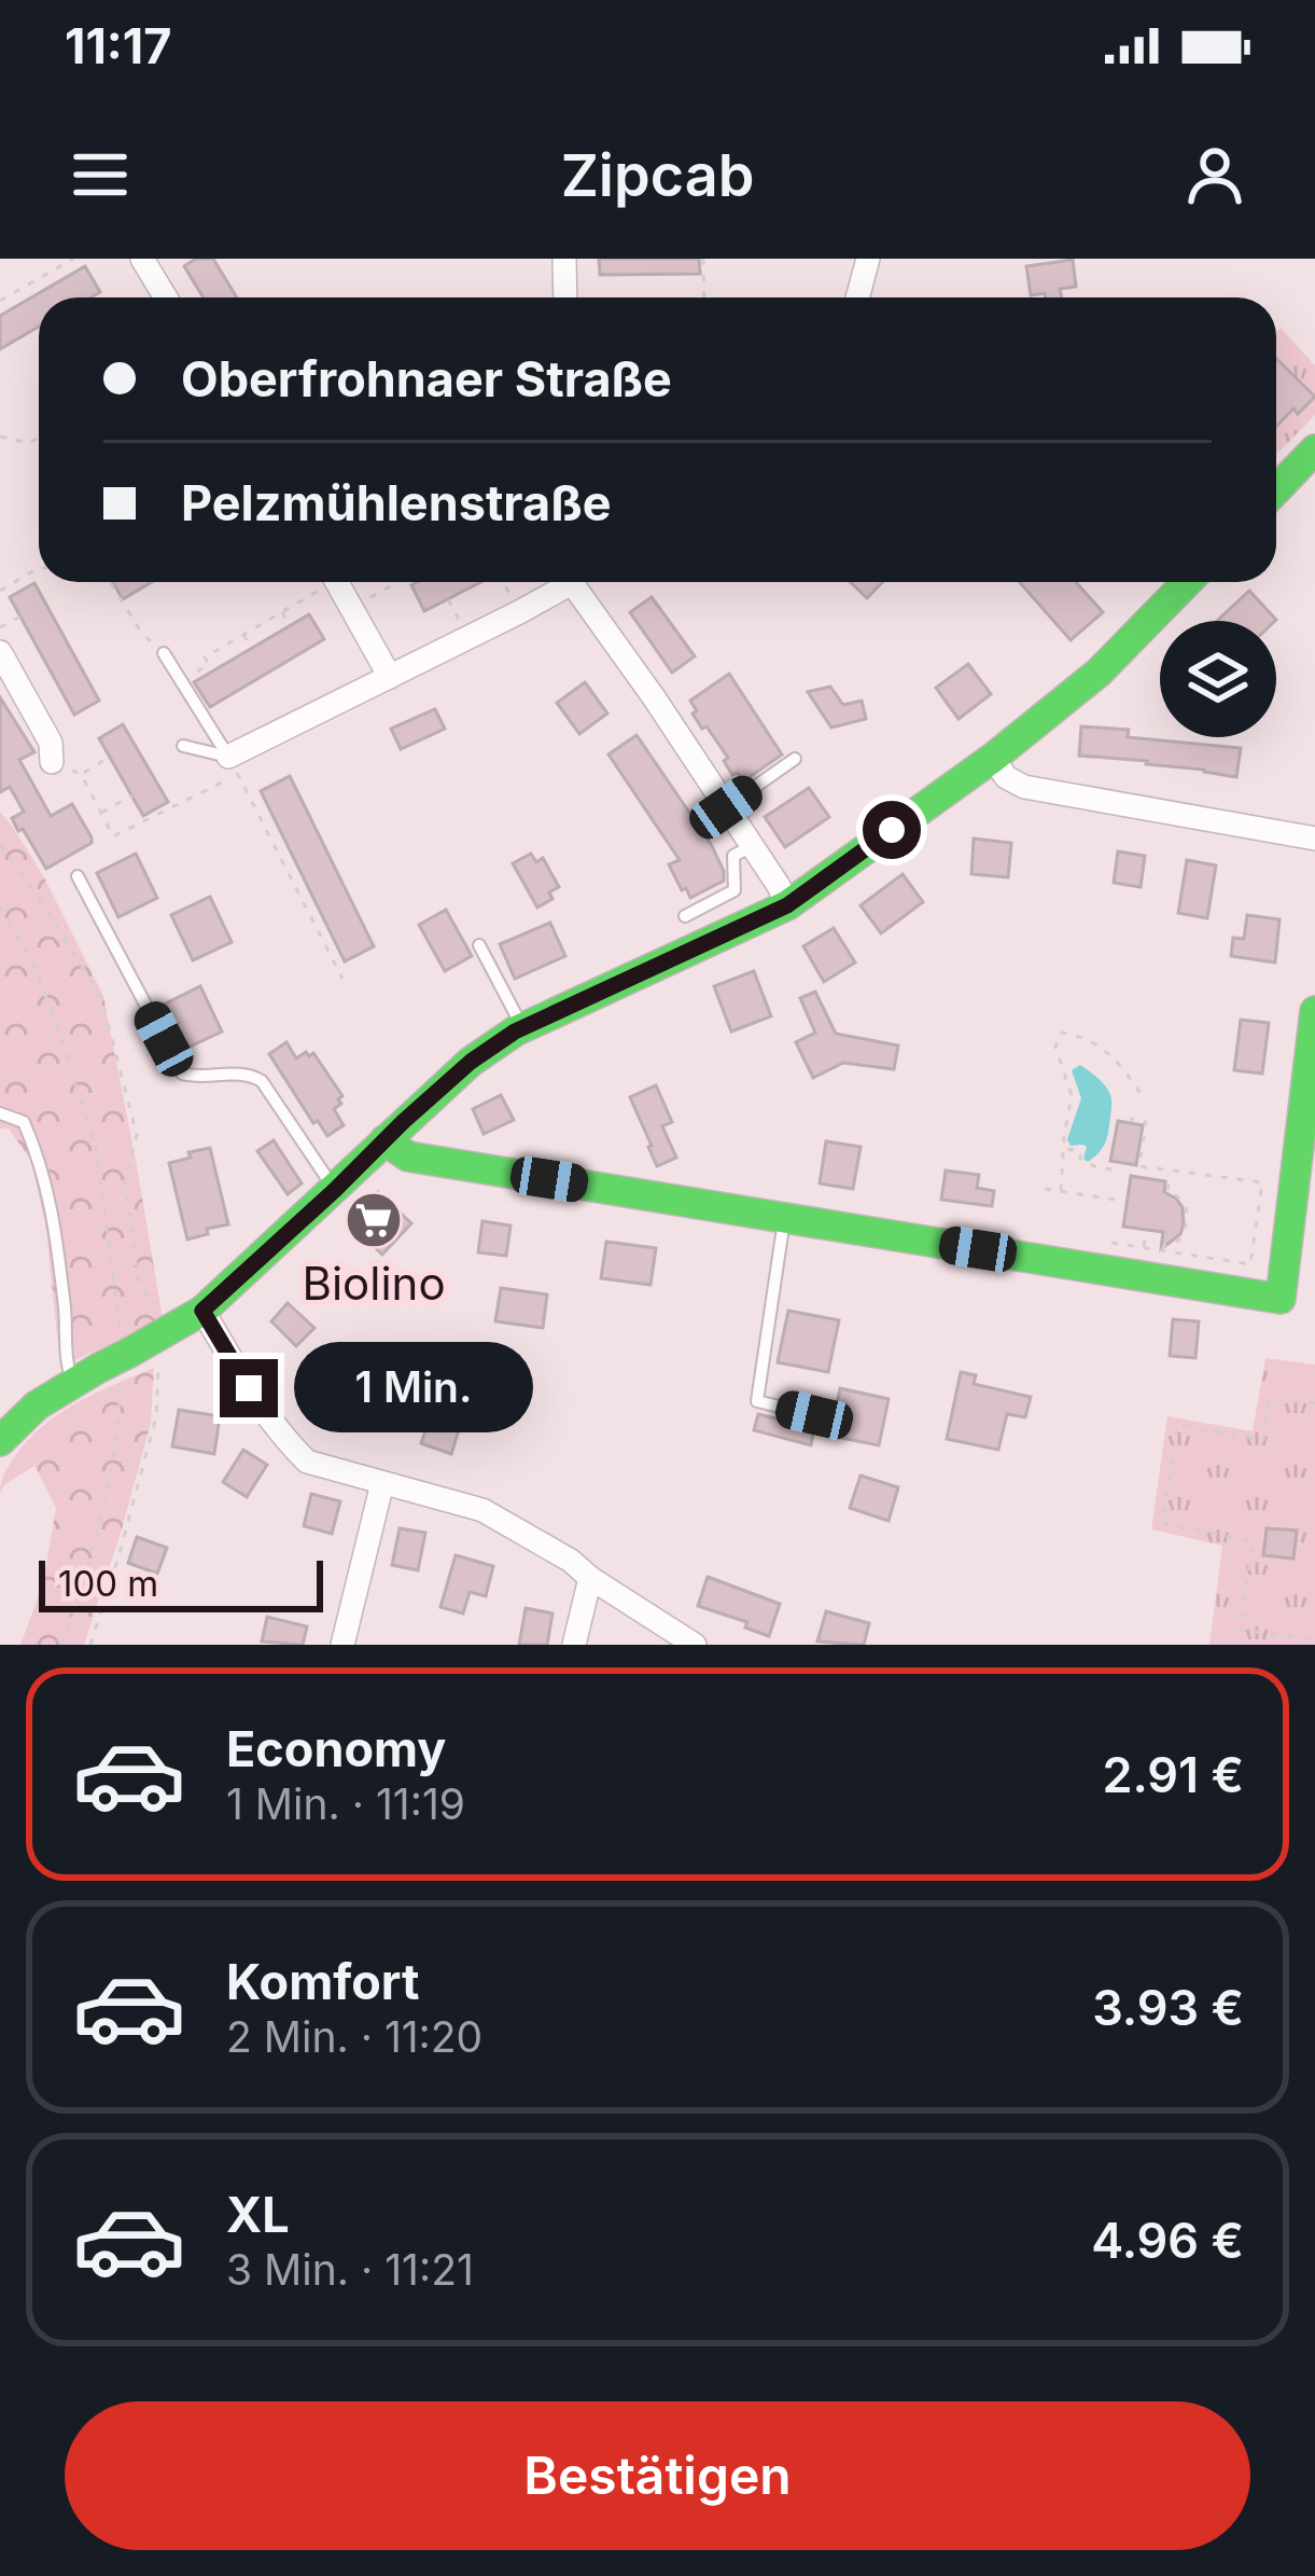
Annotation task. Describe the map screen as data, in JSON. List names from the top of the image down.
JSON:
{
  "places": {
    "supermarket": ["Biolino"]
  },
  "scale_bar": "100 m",
  "page": {
    "status": "11:17",
    "header": "Zipcab",
    "banner": ["Oberfrohnaer Straße", "Pelzmühlenstraße"],
    "bubble": "1 Min.",
    "scale": "100 m",
    "list": [
      {
        "name": "Economy",
        "note": "1 Min. · 11:19",
        "value": "2.91 €"
      },
      {
        "name": "Komfort",
        "note": "2 Min. · 11:20",
        "value": "3.93 €"
      },
      {
        "name": "XL",
        "note": "3 Min. · 11:21",
        "value": "4.96 €"
      }
    ],
    "buttons": "Bestätigen"
  }
}
